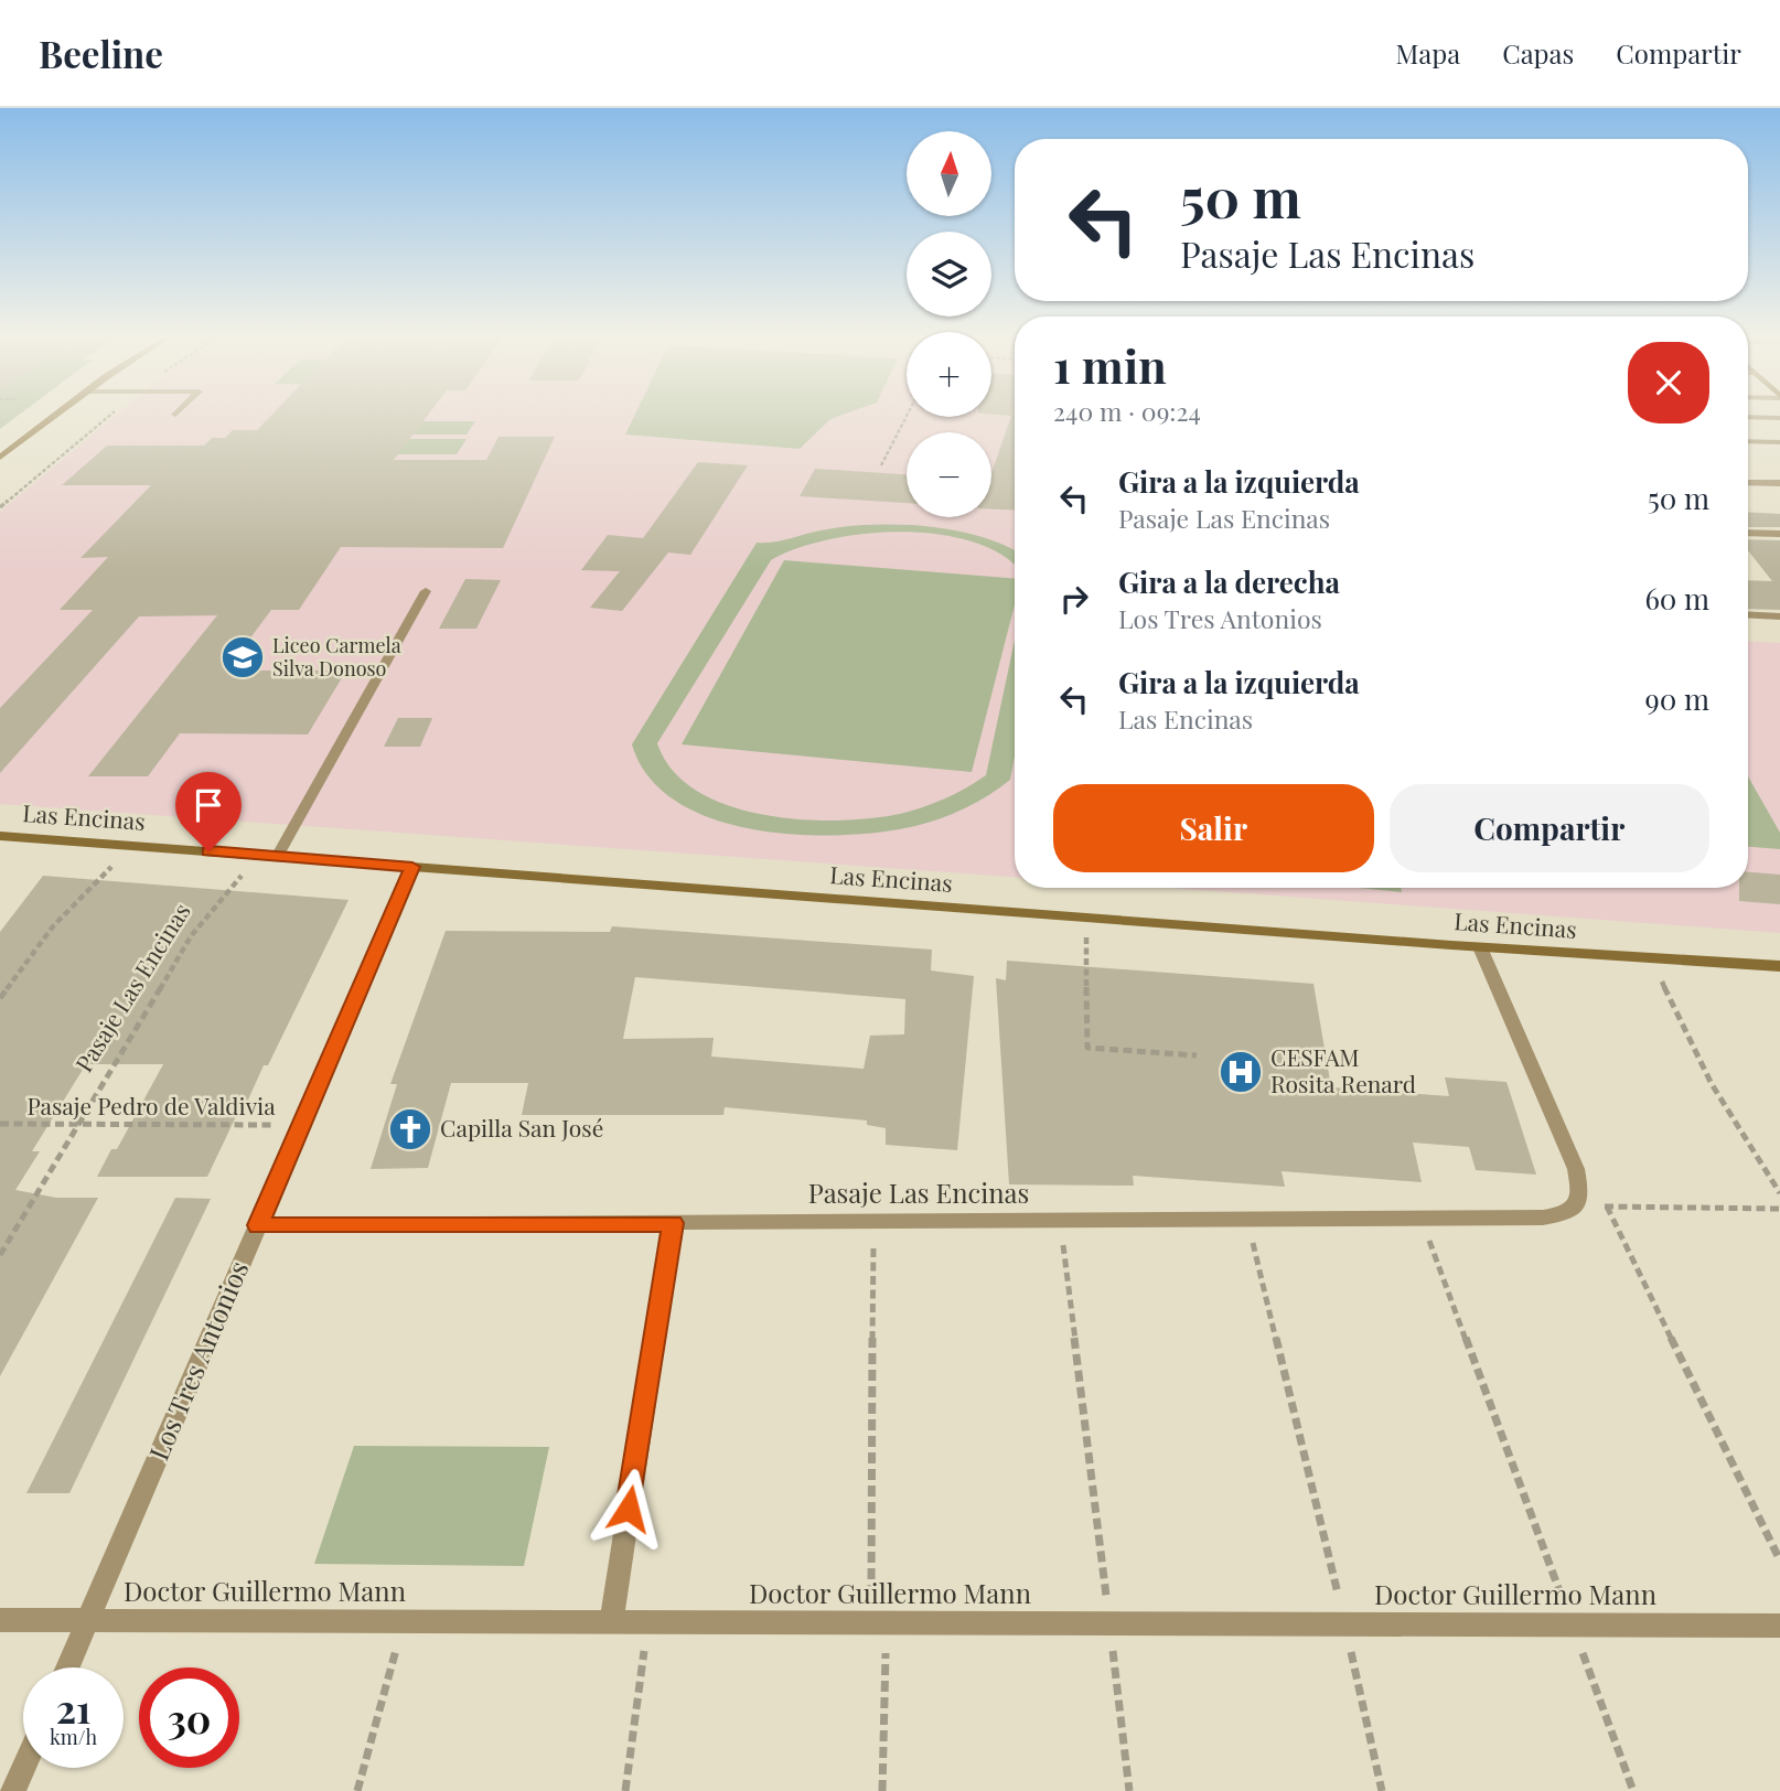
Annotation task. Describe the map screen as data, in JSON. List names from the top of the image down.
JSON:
{
  "streets": {
    "street": [
      "Las Encinas",
      "Pasaje Las Encinas",
      "Los Tres Antonios",
      "Doctor Guillermo Mann"
    ],
    "path": ["Pasaje Pedro de Valdivia"]
  },
  "crossings": [
    ["Las Encinas", "Los Tres Antonios"],
    ["Pasaje Las Encinas", "Pasaje Pedro de Valdivia"],
    ["Pasaje Las Encinas", "Los Tres Antonios"],
    ["Pasaje Pedro de Valdivia", "Los Tres Antonios"],
    ["Los Tres Antonios", "Doctor Guillermo Mann"]
  ],
  "places": {
    "school or university": ["Liceo Carmela Silva Donoso"],
    "hospital": ["CESFAM Rosita Renard"],
    "church": ["Capilla San José"]
  },
  "north": "top",
  "page": {
    "header": "Beeline",
    "nav": ["Mapa", "Capas", "Compartir"],
    "map_buttons": ["+", "−"],
    "turn": ["50 m", "Pasaje Las Encinas"],
    "heading": ["1 min", "240 m · 09:24"],
    "list": [
      {
        "name": "Gira a la izquierda",
        "note": "Pasaje Las Encinas",
        "value": "50 m"
      },
      {
        "name": "Gira a la derecha",
        "note": "Los Tres Antonios",
        "value": "60 m"
      },
      {
        "name": "Gira a la izquierda",
        "note": "Las Encinas",
        "value": "90 m"
      }
    ],
    "buttons": ["Salir", "Compartir"],
    "speed": "21 km/h",
    "limit": "30"
  }
}
